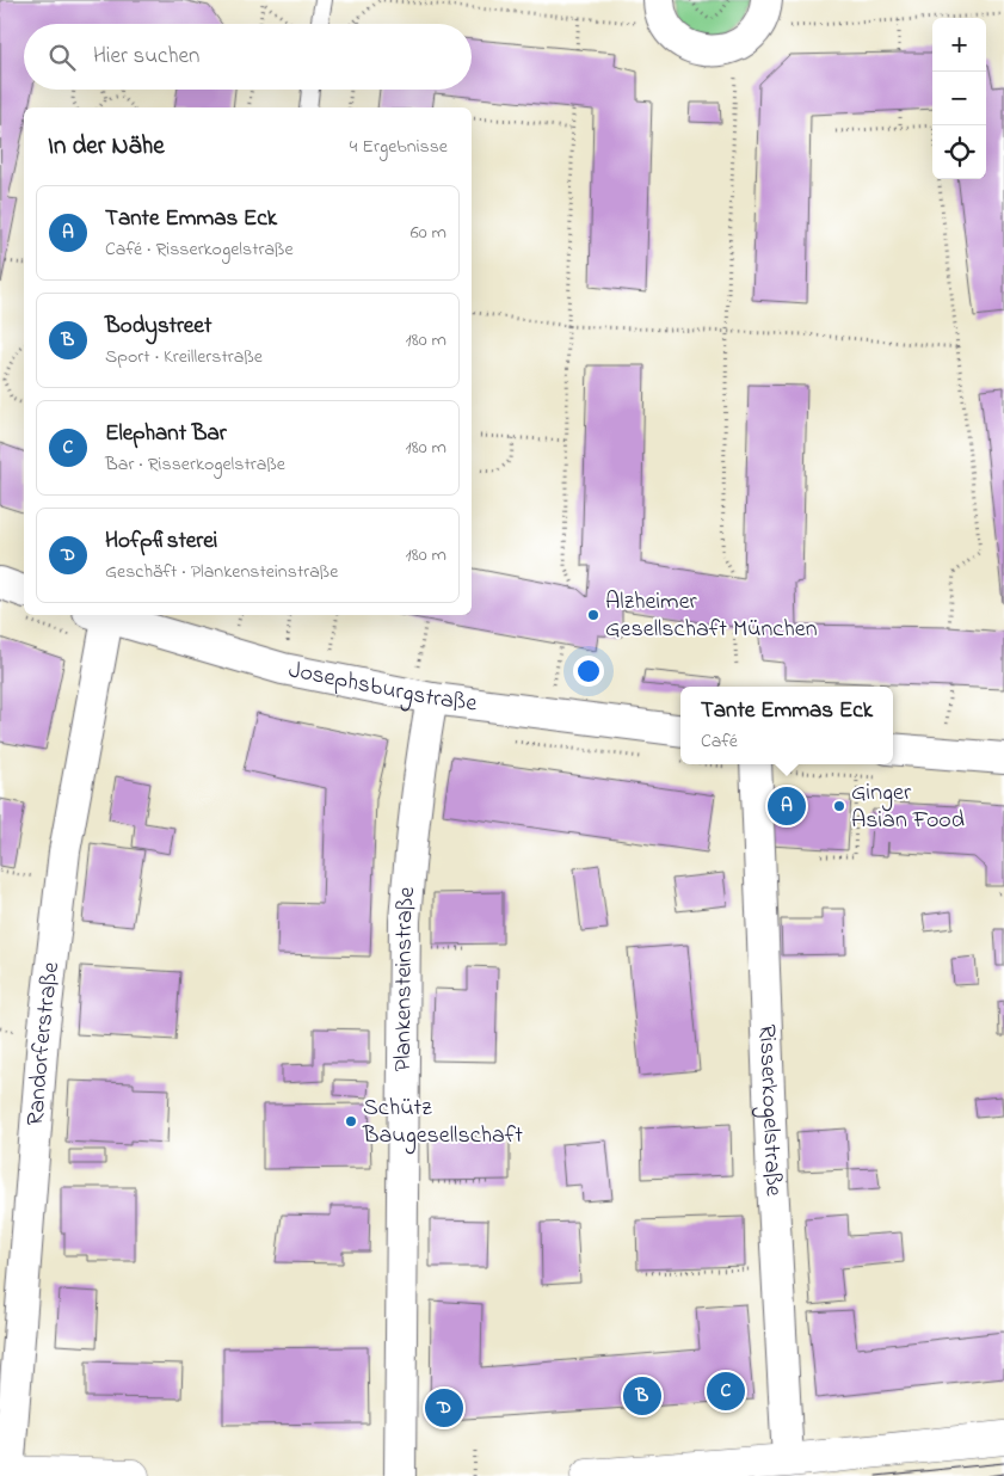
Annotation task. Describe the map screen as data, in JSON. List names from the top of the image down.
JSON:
{
  "streets": {
    "street": [
      "Josephsburgstraße",
      "Plankensteinstraße",
      "Randorferstraße",
      "Risserkogelstraße"
    ]
  },
  "crossings": [
    ["Josephsburgstraße", "Plankensteinstraße"],
    ["Josephsburgstraße", "Randorferstraße"]
  ],
  "places": ["Alzheimer Gesellschaft München", "Ginger Asian Food", "Schütz Baugesellschaft"],
  "page": {
    "map_buttons": ["+", "−"],
    "search": "Hier suchen",
    "heading": ["In der Nähe", "4 Ergebnisse"],
    "list": [
      {
        "mark": "A",
        "name": "Tante Emmas Eck",
        "note": "Café · Risserkogelstraße",
        "value": "60 m"
      },
      {
        "mark": "B",
        "name": "Bodystreet",
        "note": "Sport · Kreillerstraße",
        "value": "180 m"
      },
      {
        "mark": "C",
        "name": "Elephant Bar",
        "note": "Bar · Risserkogelstraße",
        "value": "180 m"
      },
      {
        "mark": "D",
        "name": "Hofpfisterei",
        "note": "Geschäft · Plankensteinstraße",
        "value": "180 m"
      }
    ],
    "popup": ["Tante Emmas Eck", "Café"],
    "pins": [
      "A",
      "C",
      "B",
      "D"
    ]
  }
}
